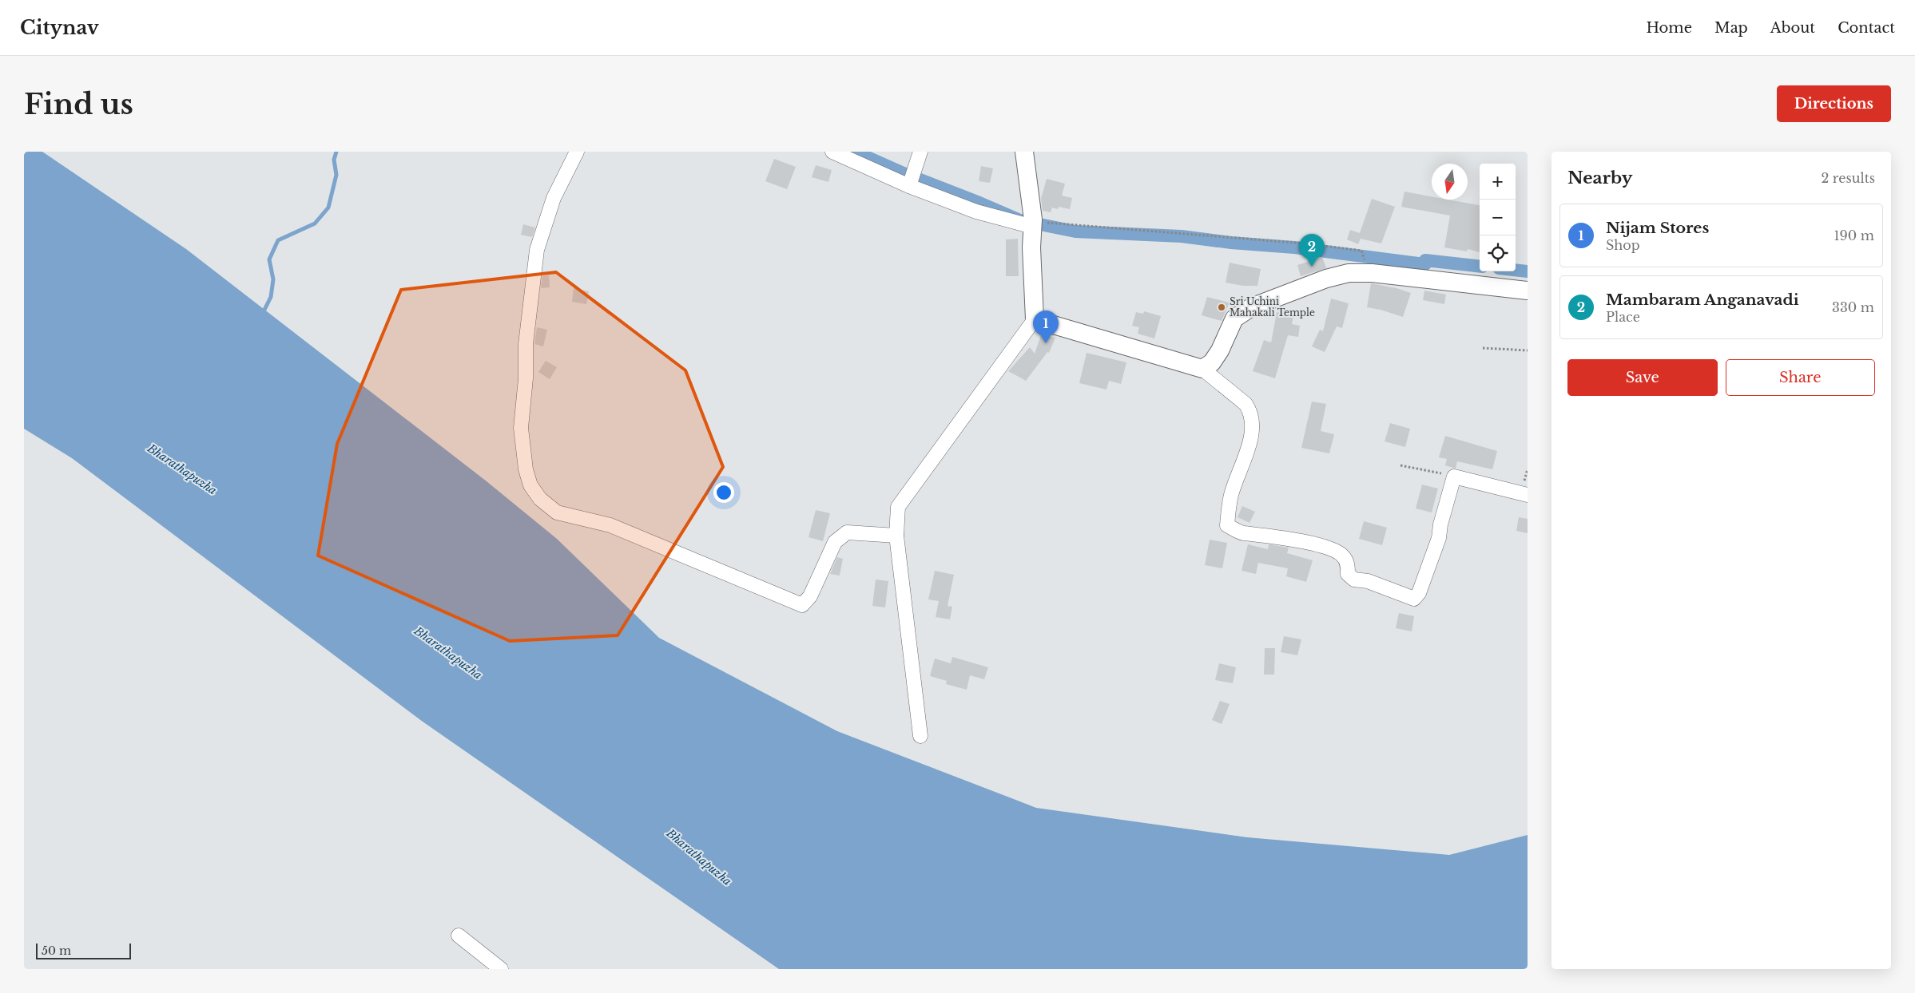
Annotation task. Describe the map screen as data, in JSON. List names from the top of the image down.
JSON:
{
  "water": ["Bharathapuzha"],
  "places": ["Sri Uchini Mahakali Temple"],
  "scale_bar": "50 m",
  "north": "bottom",
  "page": {
    "header": "Citynav",
    "nav": [
      "Home",
      "Map",
      "About",
      "Contact"
    ],
    "buttons": [
      "Directions",
      ["Save", "Share"]
    ],
    "title": "Find us",
    "heading": ["Nearby", "2 results"],
    "map_buttons": ["+", "−"],
    "list": [
      {
        "mark": "1",
        "name": "Nijam Stores",
        "note": "Shop",
        "value": "190 m"
      },
      {
        "mark": "2",
        "name": "Mambaram Anganavadi",
        "note": "Place",
        "value": "330 m"
      }
    ],
    "pins": ["2", "1"],
    "scale": "50 m"
  }
}
